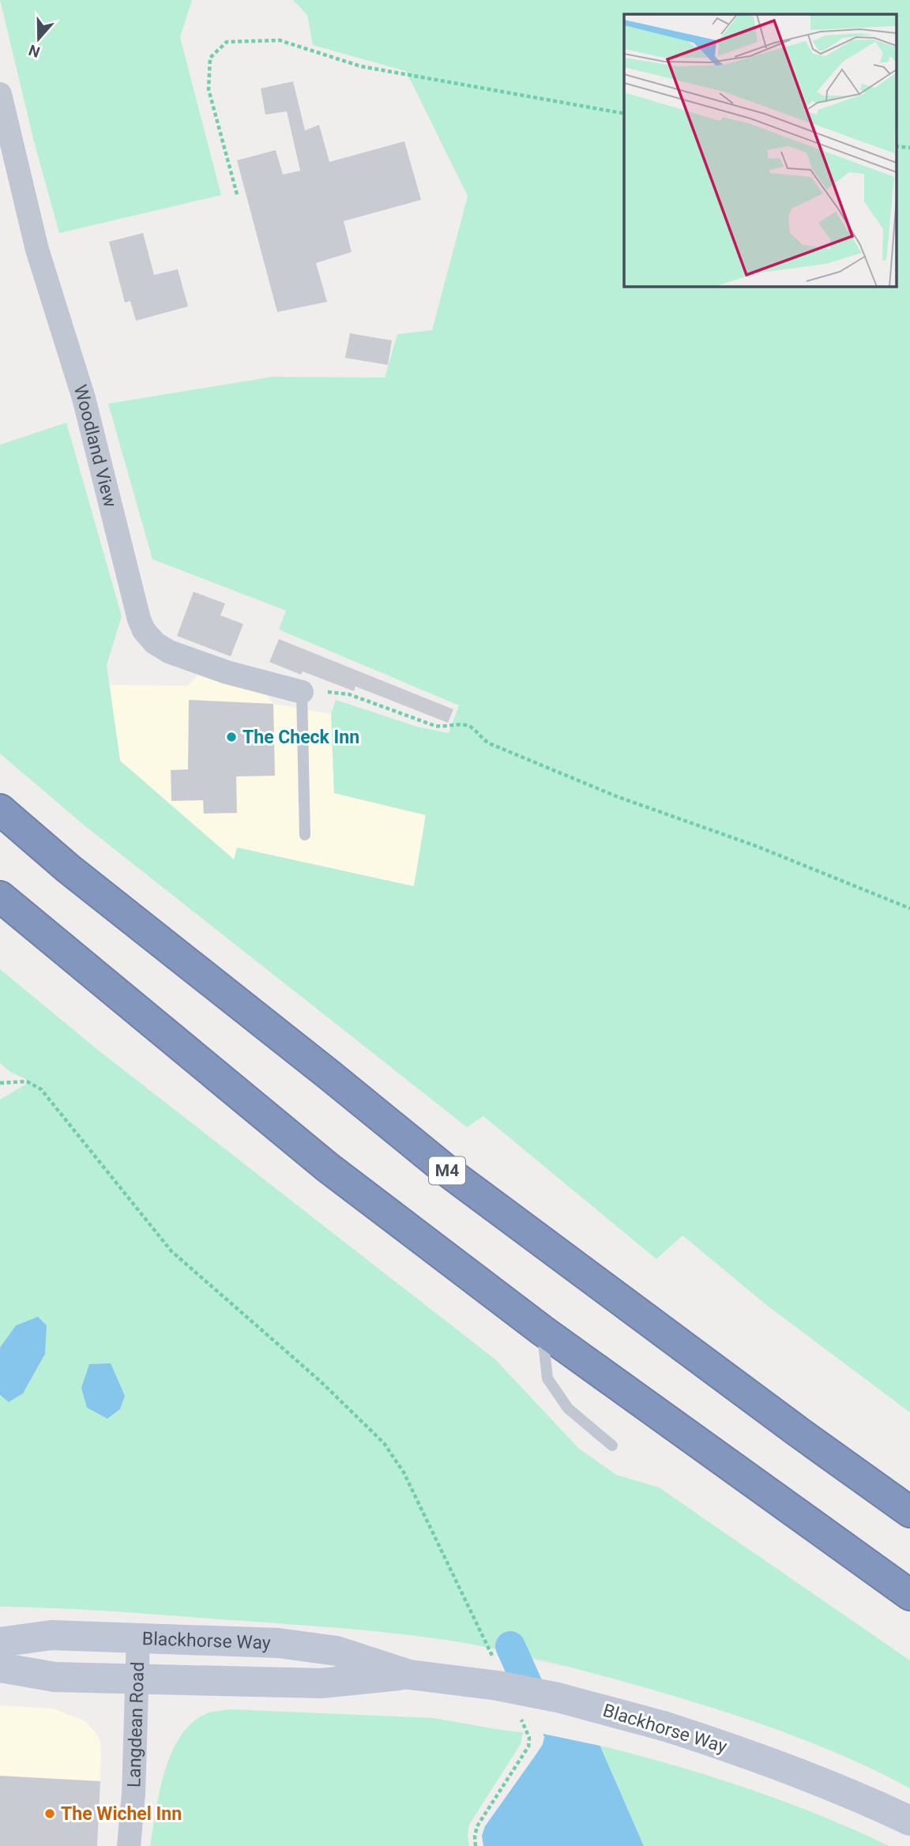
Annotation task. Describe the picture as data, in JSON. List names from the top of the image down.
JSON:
{
  "streets": {
    "highway": ["M4"],
    "main road": ["Blackhorse Way"],
    "street": ["Woodland View", "Langdean Road"]
  },
  "crossings": [
    ["Blackhorse Way", "Langdean Road"]
  ],
  "places": ["The Check Inn", "The Wichel Inn"],
  "north": "bottom"
}
